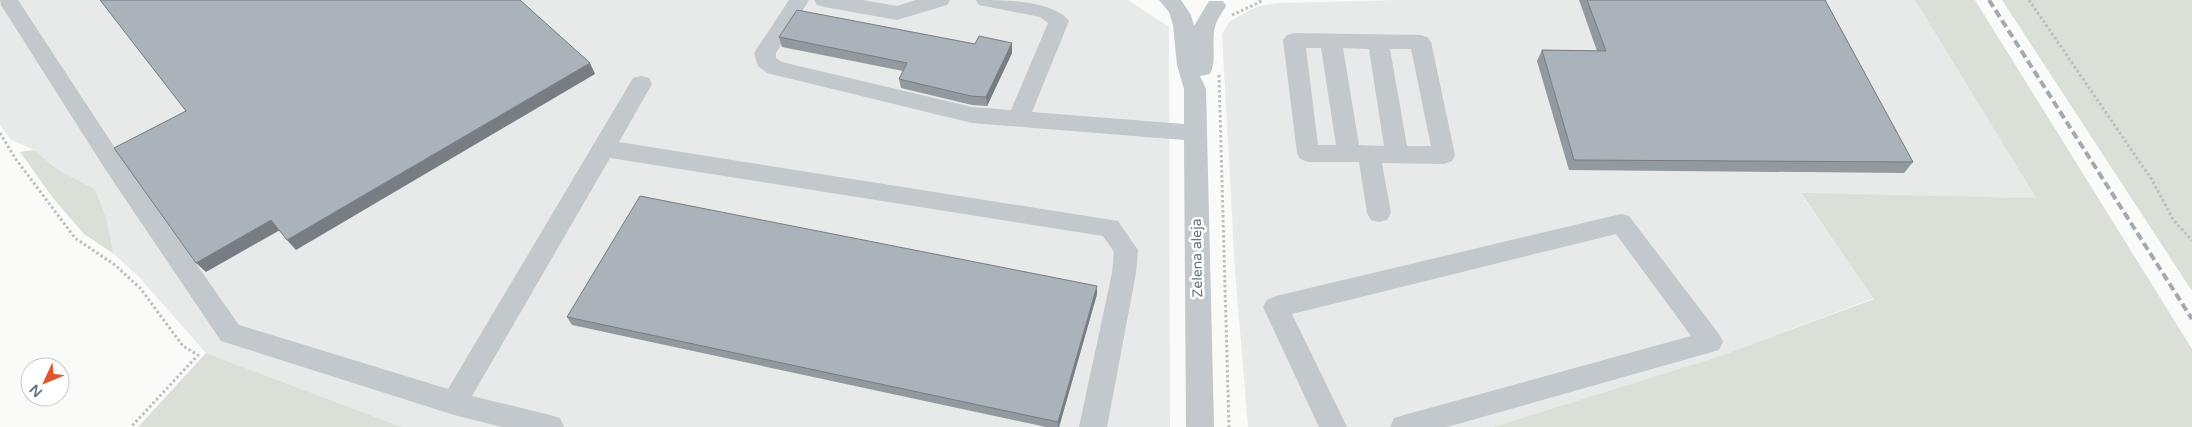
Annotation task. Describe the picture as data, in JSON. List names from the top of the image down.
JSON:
{
  "streets": {
    "street": ["Zelena aleja"]
  },
  "north": "bottom left"
}
